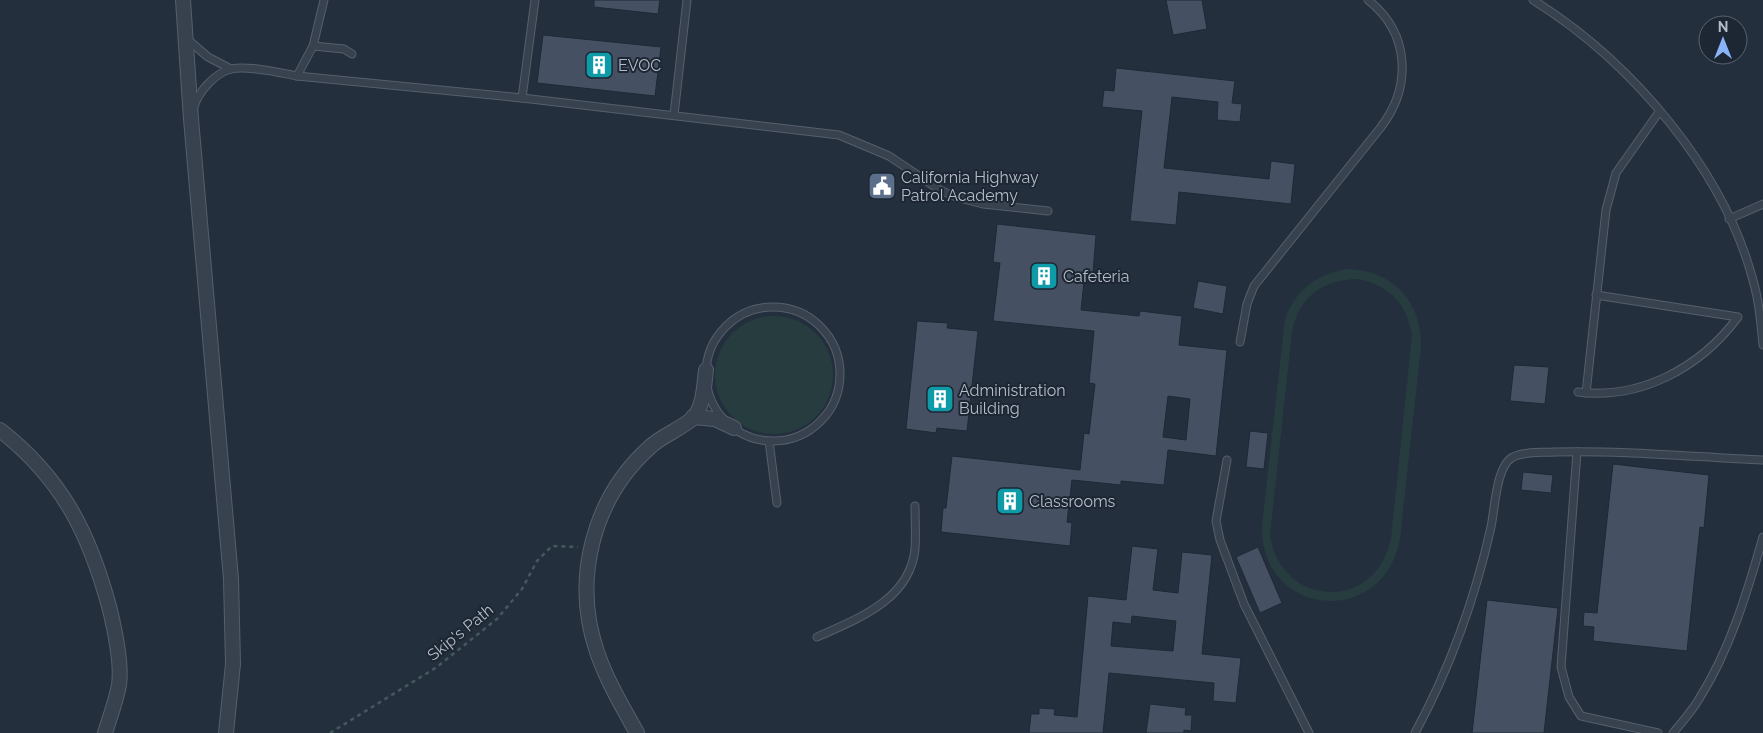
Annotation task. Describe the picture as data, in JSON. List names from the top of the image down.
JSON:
{
  "streets": {
    "path": ["Skip's Path"]
  },
  "places": {
    "building": [
      "EVOC",
      "Cafeteria",
      "Administration Building",
      "Classrooms"
    ],
    "public building": ["California Highway Patrol Academy"]
  },
  "north": "top"
}
